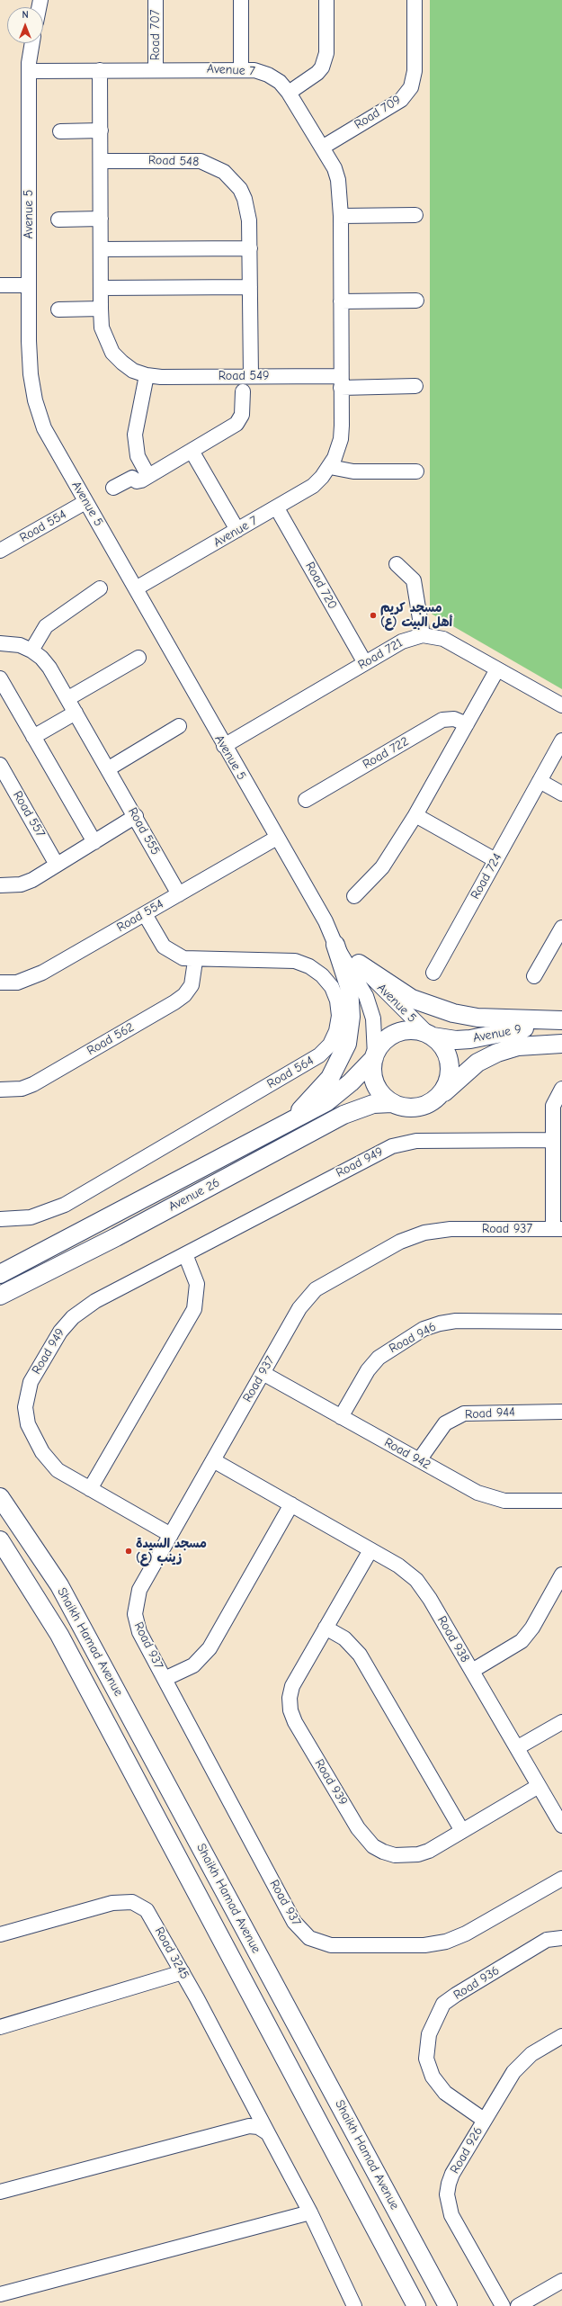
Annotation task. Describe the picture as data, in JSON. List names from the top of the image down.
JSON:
{
  "streets": {
    "main road": ["Avenue 9", "Avenue 26", "Shaikh Hamad Avenue"],
    "street": [
      "Road 707",
      "Avenue 7",
      "Road 709",
      "Road 548",
      "Avenue 5",
      "Road 549",
      "Road 554",
      "Road 720",
      "Road 721",
      "Road 722",
      "Road 557",
      "Road 555",
      "Road 724",
      "Road 562",
      "Road 564",
      "Road 949",
      "Road 937",
      "Road 946",
      "Road 944",
      "Road 942",
      "Road 938",
      "Road 939",
      "Road 3245",
      "Road 936",
      "Road 926"
    ]
  },
  "crossings": [
    ["Road 707", "Avenue 7"],
    ["Avenue 7", "Road 709"],
    ["Avenue 7", "Avenue 5"],
    ["Avenue 7", "Road 549"],
    ["Avenue 7", "Road 720"],
    ["Road 548", "Road 549"],
    ["Avenue 5", "Road 554"],
    ["Avenue 5", "Road 721"],
    ["Avenue 5", "Avenue 9"],
    ["Avenue 5", "Avenue 26"],
    ["Road 554", "Road 555"],
    ["Road 554", "Road 564"],
    ["Road 720", "Road 721"],
    ["Avenue 9", "Avenue 26"],
    ["Road 562", "Road 564"],
    ["Road 949", "Road 937"],
    ["Road 937", "Road 942"],
    ["Road 937", "Road 938"],
    ["Road 946", "Road 942"],
    ["Road 944", "Road 942"],
    ["Road 938", "Road 939"],
    ["Road 936", "Road 926"]
  ],
  "places": ["مسجد كريم أهل البيت (ع)", "مسجد السيدة زينب (ع)"],
  "north": "top"
}
